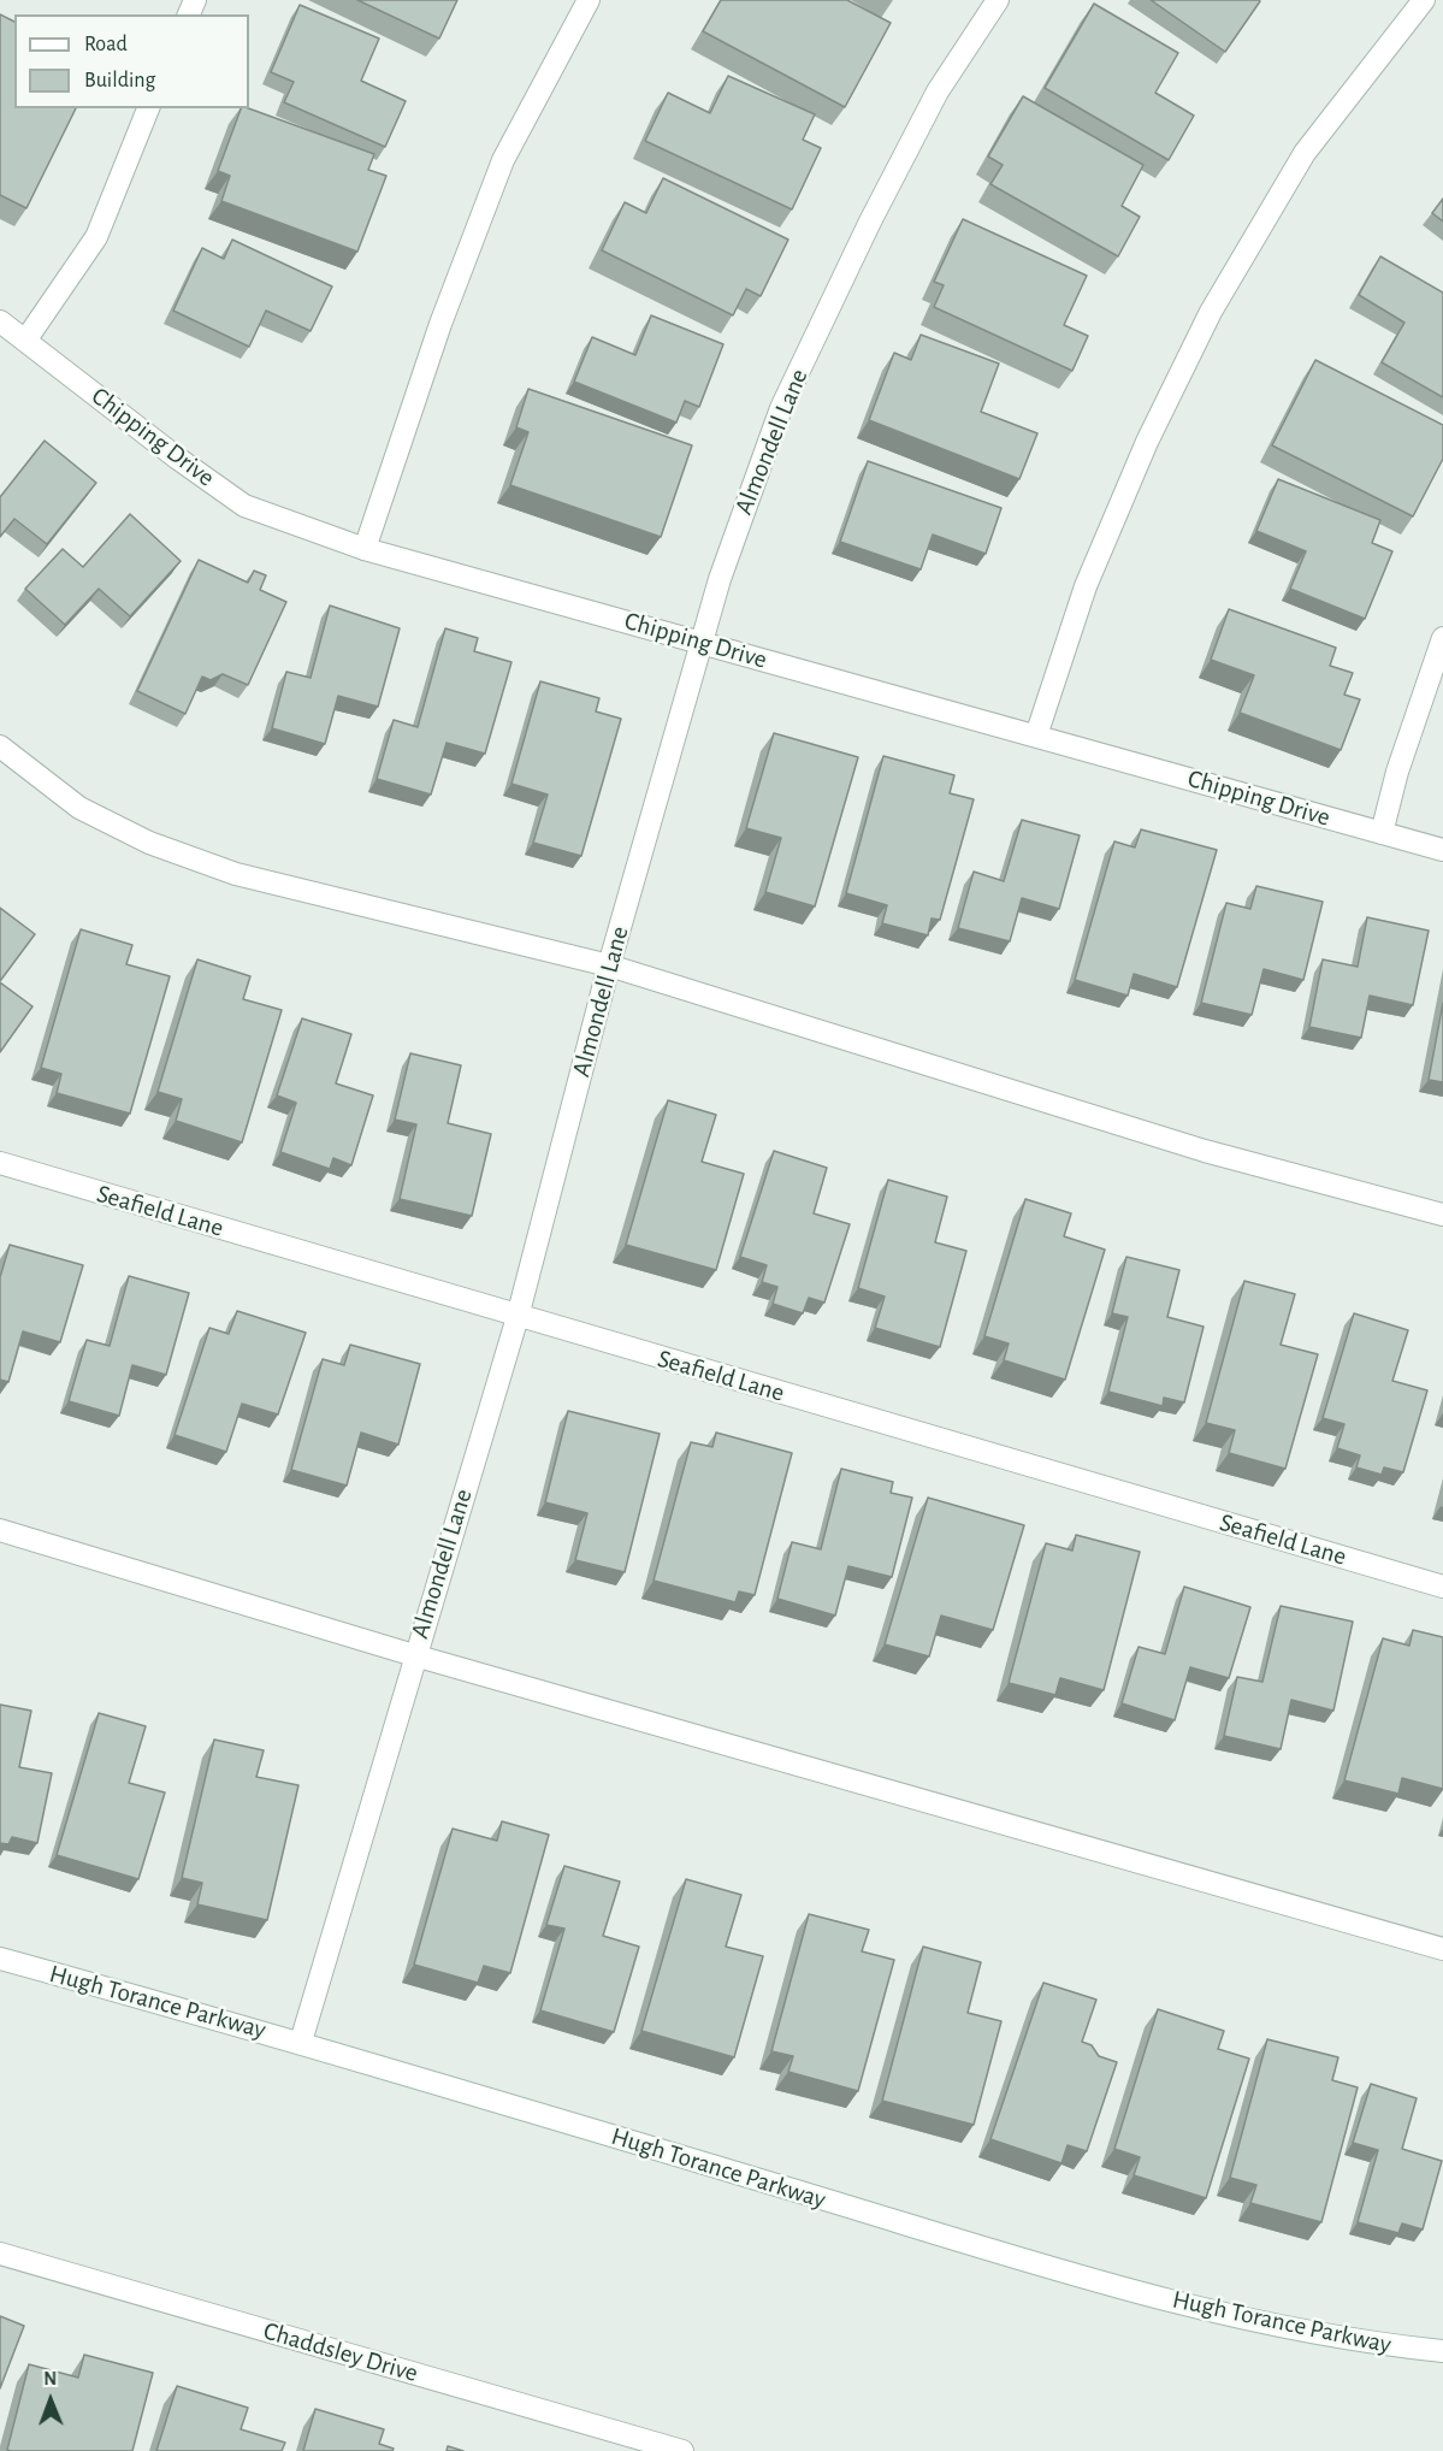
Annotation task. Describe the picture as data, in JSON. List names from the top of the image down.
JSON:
{
  "streets": {
    "street": [
      "Chipping Drive",
      "Almondell Lane",
      "Seafield Lane",
      "Hugh Torance Parkway",
      "Chaddsley Drive"
    ]
  },
  "crossings": [
    ["Chipping Drive", "Almondell Lane"],
    ["Almondell Lane", "Seafield Lane"],
    ["Almondell Lane", "Hugh Torance Parkway"]
  ],
  "legend": ["Road", "Building"],
  "north": "top"
}
